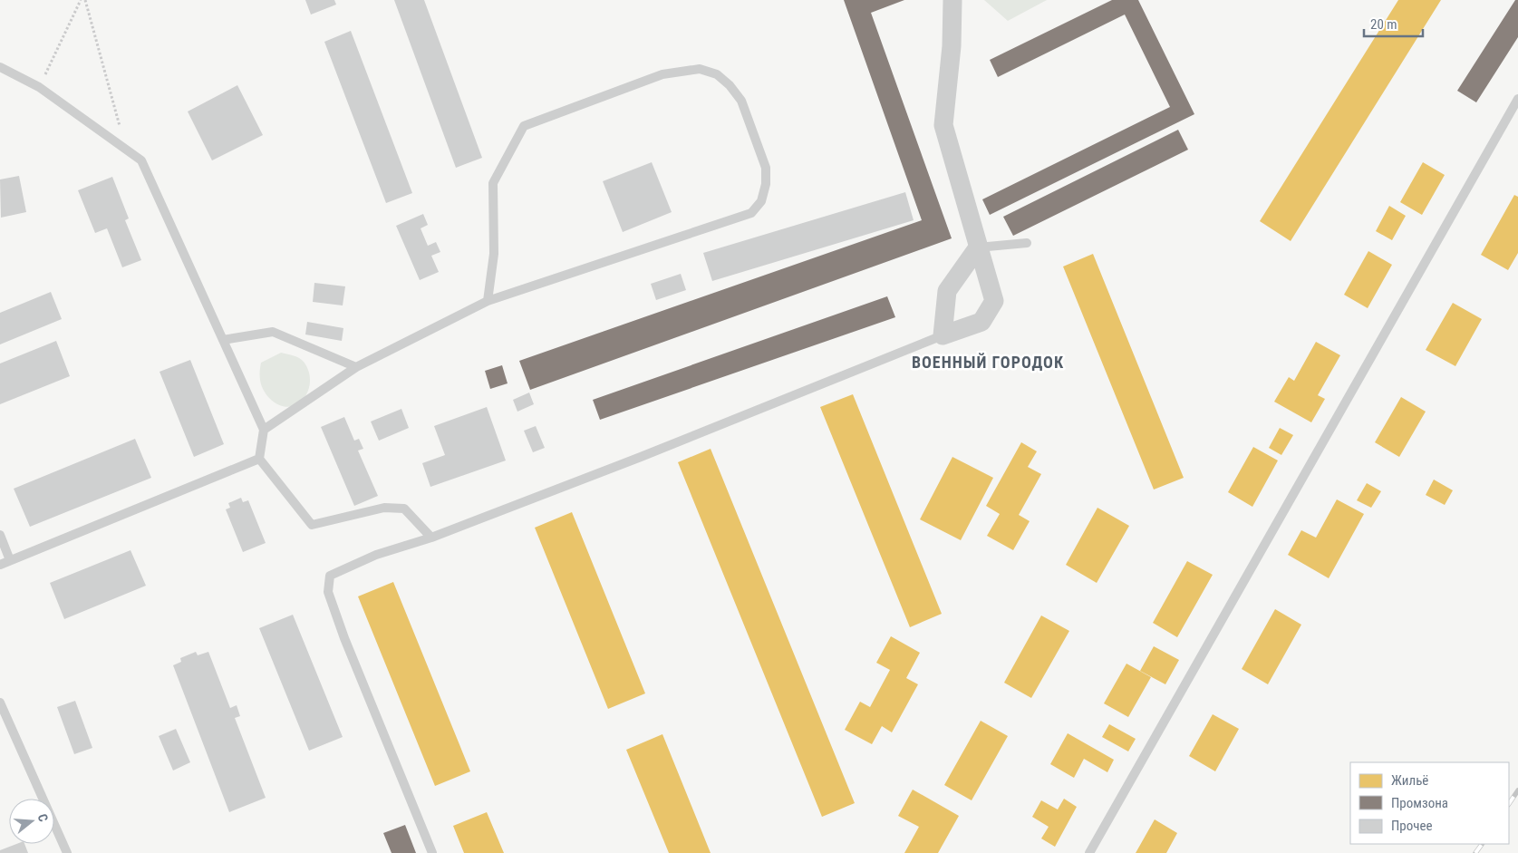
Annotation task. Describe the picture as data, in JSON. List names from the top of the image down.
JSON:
{
  "districts": ["ВОЕННЫЙ ГОРОДОК"],
  "legend": ["Жильё", "Промзона", "Прочее"],
  "scale_bar": "20 m",
  "north": "right"
}
